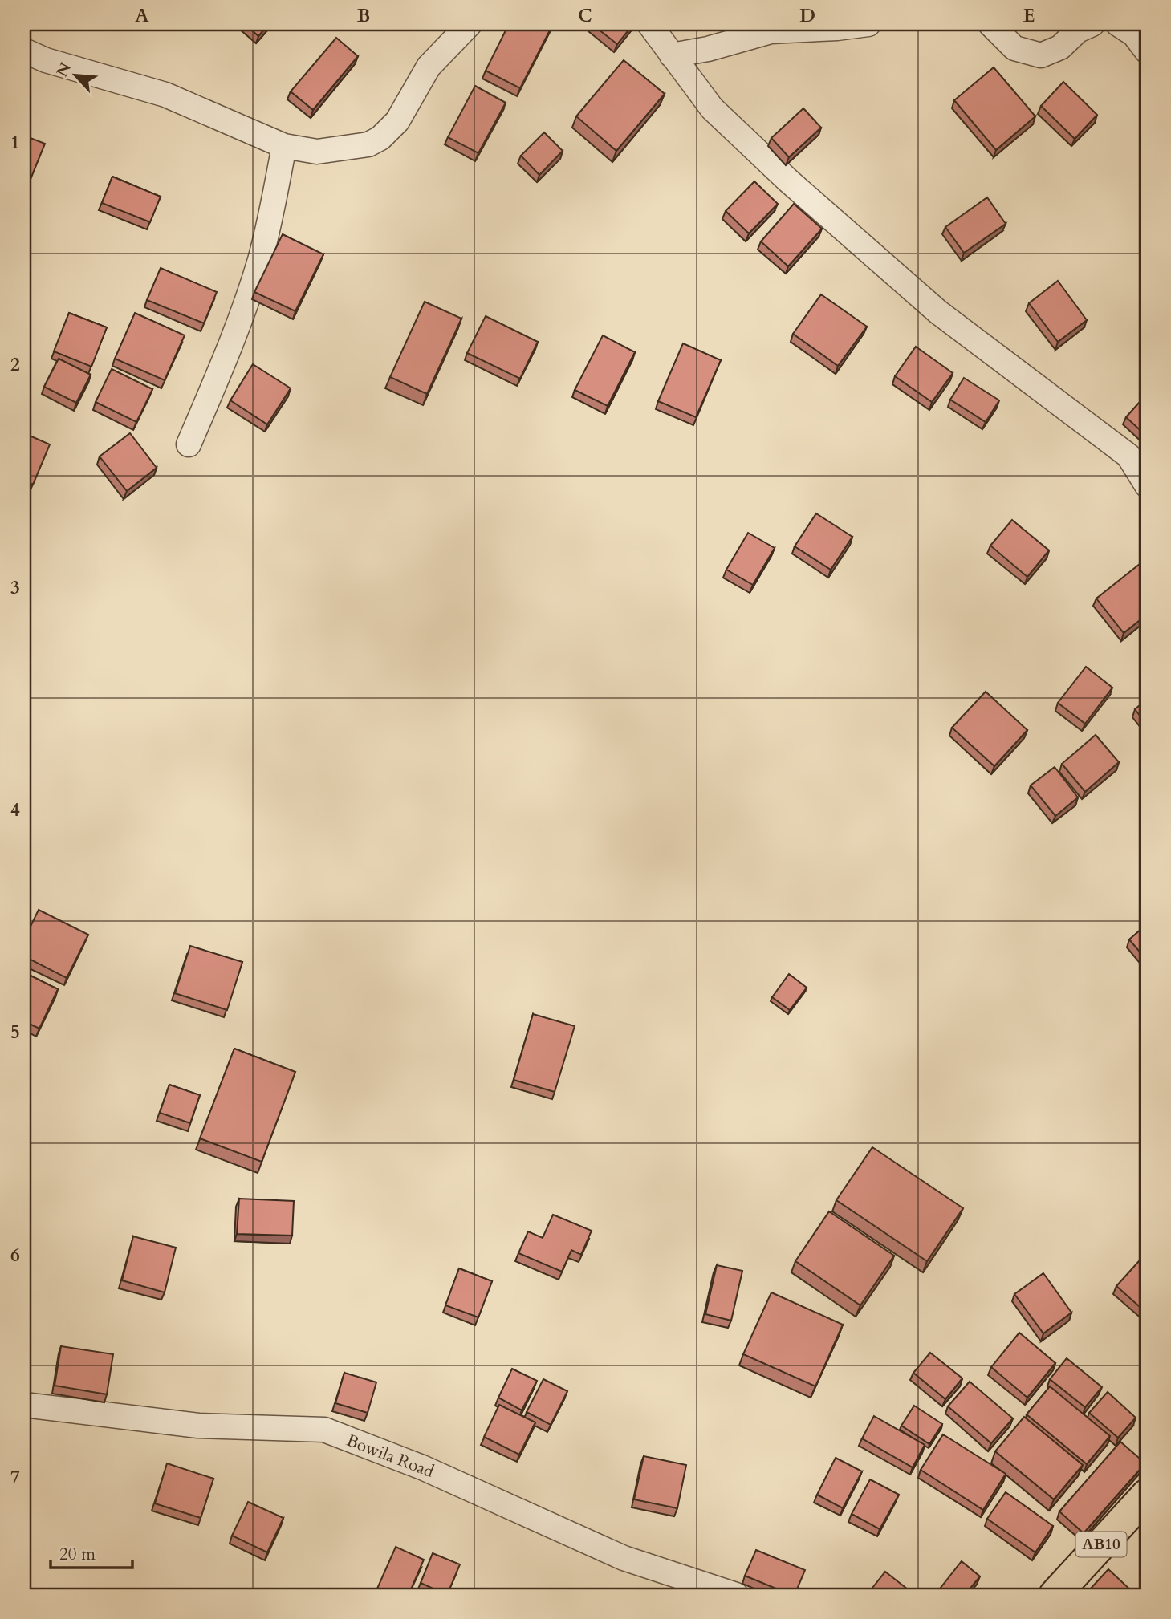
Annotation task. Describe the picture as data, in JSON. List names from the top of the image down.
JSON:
{
  "streets": {
    "main road": ["AB10"],
    "street": ["Bowila Road"]
  },
  "scale_bar": "20 m",
  "north": "top left",
  "grid": {
    "columns": [
      "A",
      "B",
      "C",
      "D",
      "E"
    ],
    "rows": [
      "1",
      "2",
      "3",
      "4",
      "5",
      "6",
      "7"
    ]
  }
}
